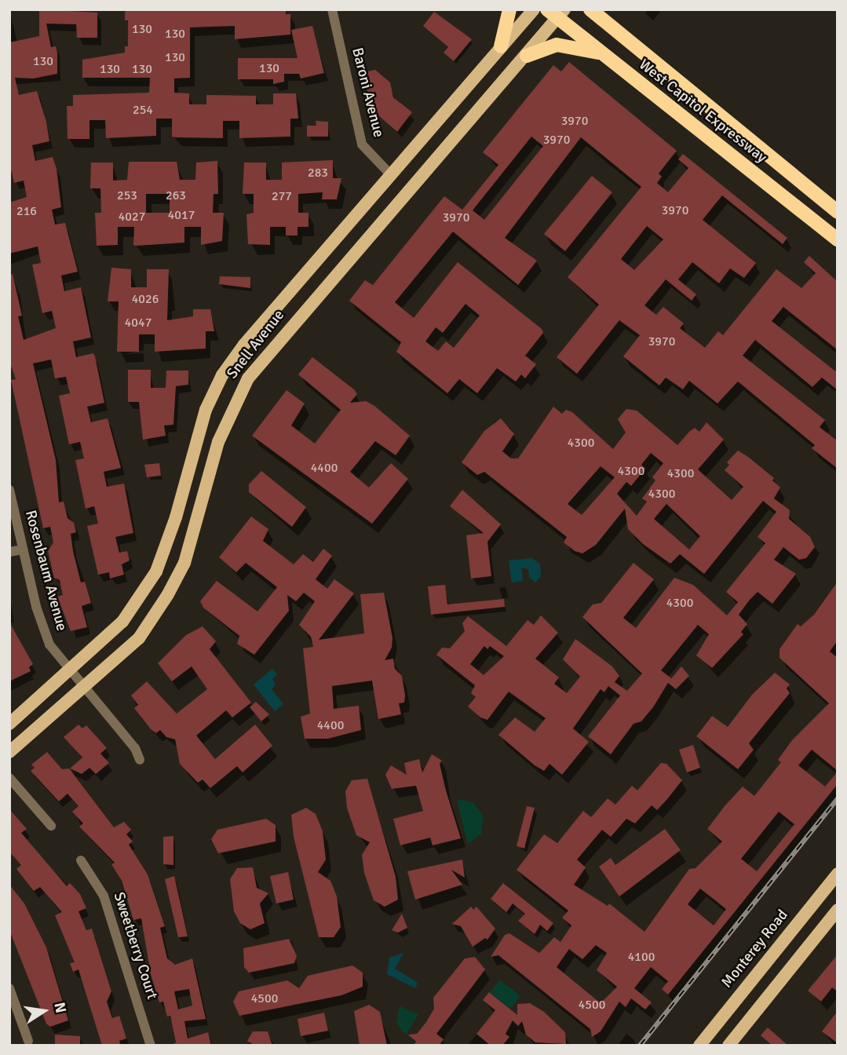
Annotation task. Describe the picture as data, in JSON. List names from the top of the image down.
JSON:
{
  "streets": {
    "highway": ["West Capitol Expressway"],
    "main road": ["Snell Avenue", "Monterey Road"],
    "street": ["Baroni Avenue", "Rosenbaum Avenue", "Sweetberry Court"]
  },
  "crossings": [
    ["Baroni Avenue", "Snell Avenue"],
    ["West Capitol Expressway", "Snell Avenue"],
    ["Snell Avenue", "Rosenbaum Avenue"]
  ],
  "house_numbers": [
    "130",
    "130",
    "130",
    "130",
    "130",
    "130",
    "130",
    "254",
    "3970",
    "3970",
    "283",
    "253",
    "263",
    "277",
    "3970",
    "216",
    "4017",
    "4027",
    "3970",
    "4026",
    "4047",
    "3970",
    "4300",
    "4400",
    "4300",
    "4300",
    "4300",
    "4300",
    "4400",
    "4100",
    "4500",
    "4500"
  ],
  "north": "right"
}
